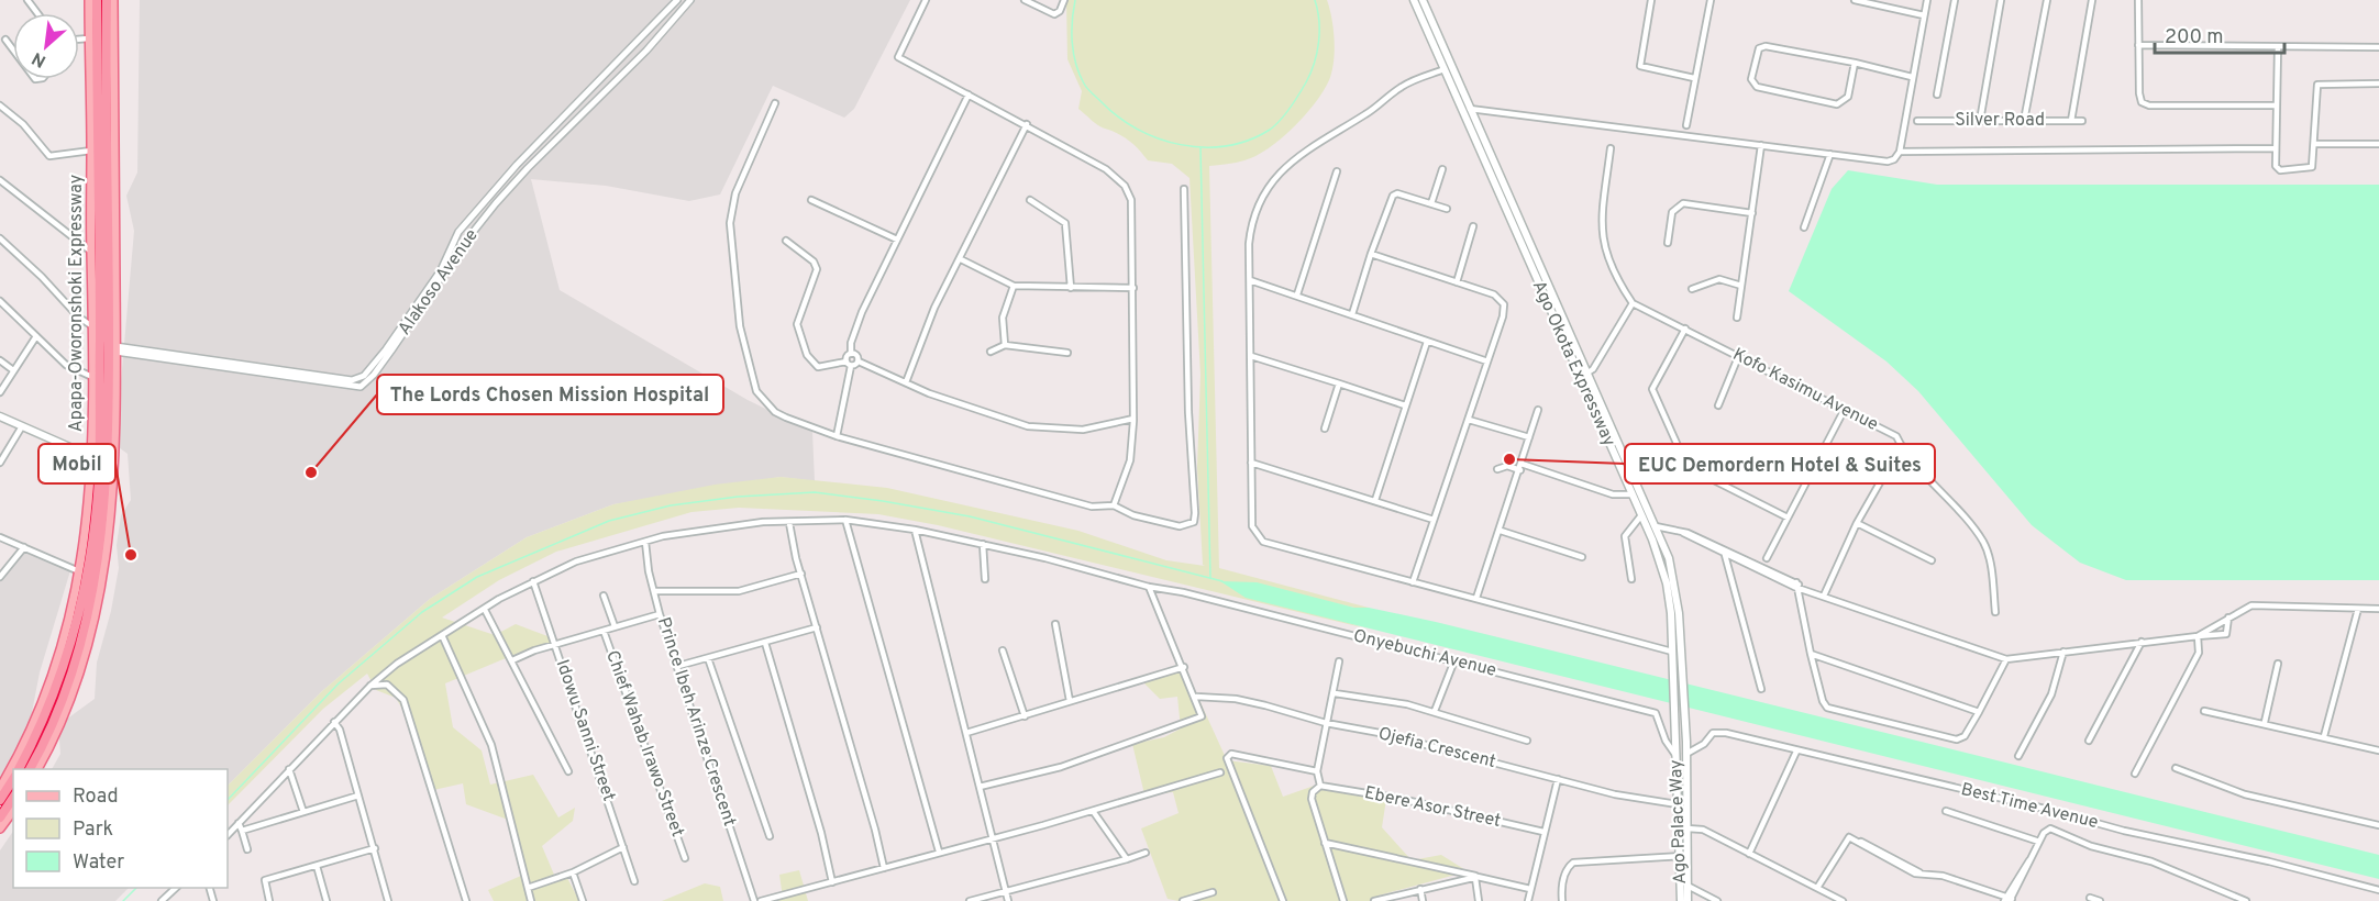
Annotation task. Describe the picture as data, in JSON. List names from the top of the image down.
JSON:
{
  "streets": {
    "highway": ["Apapa-Oworonshoki Expressway"],
    "main road": ["Ago Okota Expressway", "Ago Palace Way"],
    "street": [
      "Silver Road",
      "Alakoso Avenue",
      "Kofo Kasimu Avenue",
      "Onyebuchi Avenue",
      "Prince Ibeh Arinze Crescent",
      "Idowu Sanni Street",
      "Chief Wahab Irawo Street",
      "Ojefia Crescent",
      "Best Time Avenue",
      "Ebere Asor Street"
    ]
  },
  "crossings": [
    ["Alakoso Avenue", "Apapa-Oworonshoki Expressway"],
    ["Ago Okota Expressway", "Ago Palace Way"],
    ["Onyebuchi Avenue", "Prince Ibeh Arinze Crescent"],
    ["Onyebuchi Avenue", "Idowu Sanni Street"],
    ["Onyebuchi Avenue", "Ago Palace Way"],
    ["Ojefia Crescent", "Ago Palace Way"],
    ["Best Time Avenue", "Ago Palace Way"]
  ],
  "places": ["EUC Demordern Hotel & Suites", "The Lords Chosen Mission Hospital", "Mobil"],
  "legend": ["Road", "Park", "Water"],
  "scale_bar": "200 m",
  "north": "bottom left"
}
